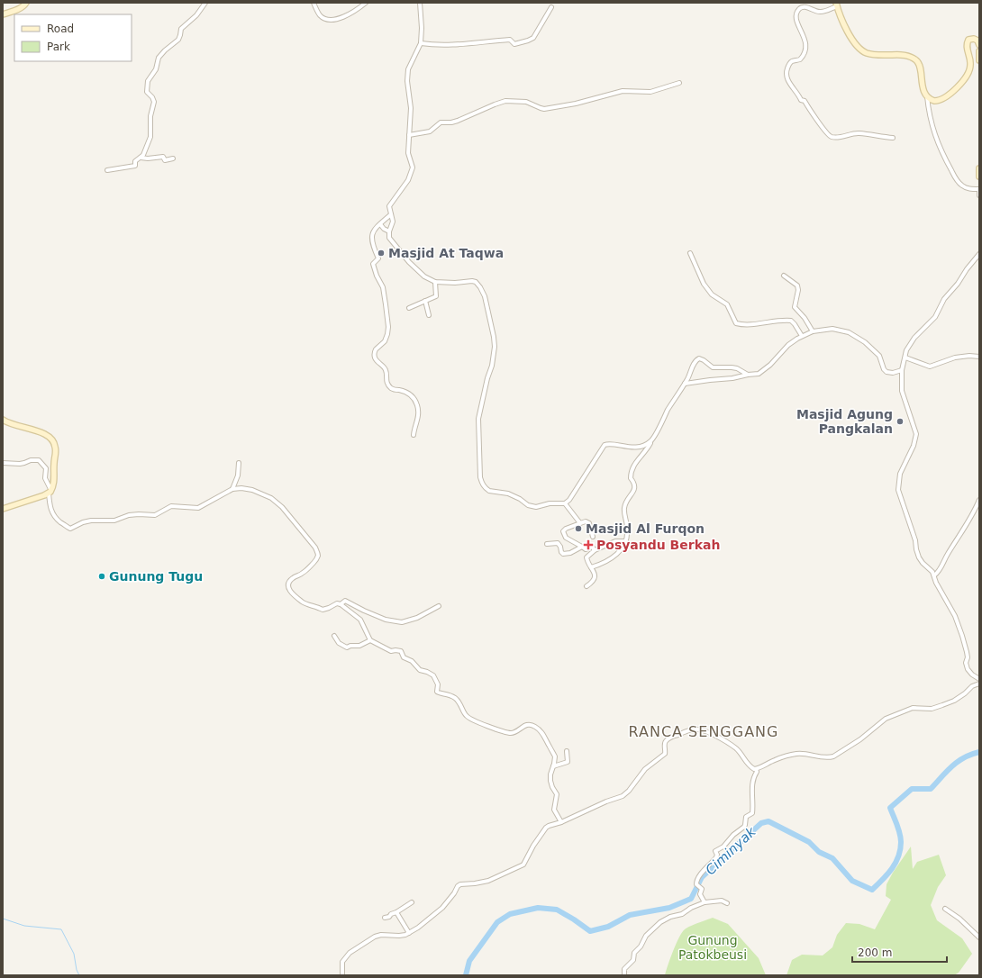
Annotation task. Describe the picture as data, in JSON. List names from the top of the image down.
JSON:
{
  "districts": ["RANCA SENGGANG"],
  "water": ["Ciminyak"],
  "parks": ["Gunung Patokbeusi"],
  "places": {
    "other": [
      "Masjid At Taqwa",
      "Masjid Agung Pangkalan",
      "Masjid Al Furqon",
      "Gunung Tugu"
    ],
    "health": ["Posyandu Berkah"]
  },
  "legend": ["Road", "Park"],
  "scale_bar": "200 m"
}
